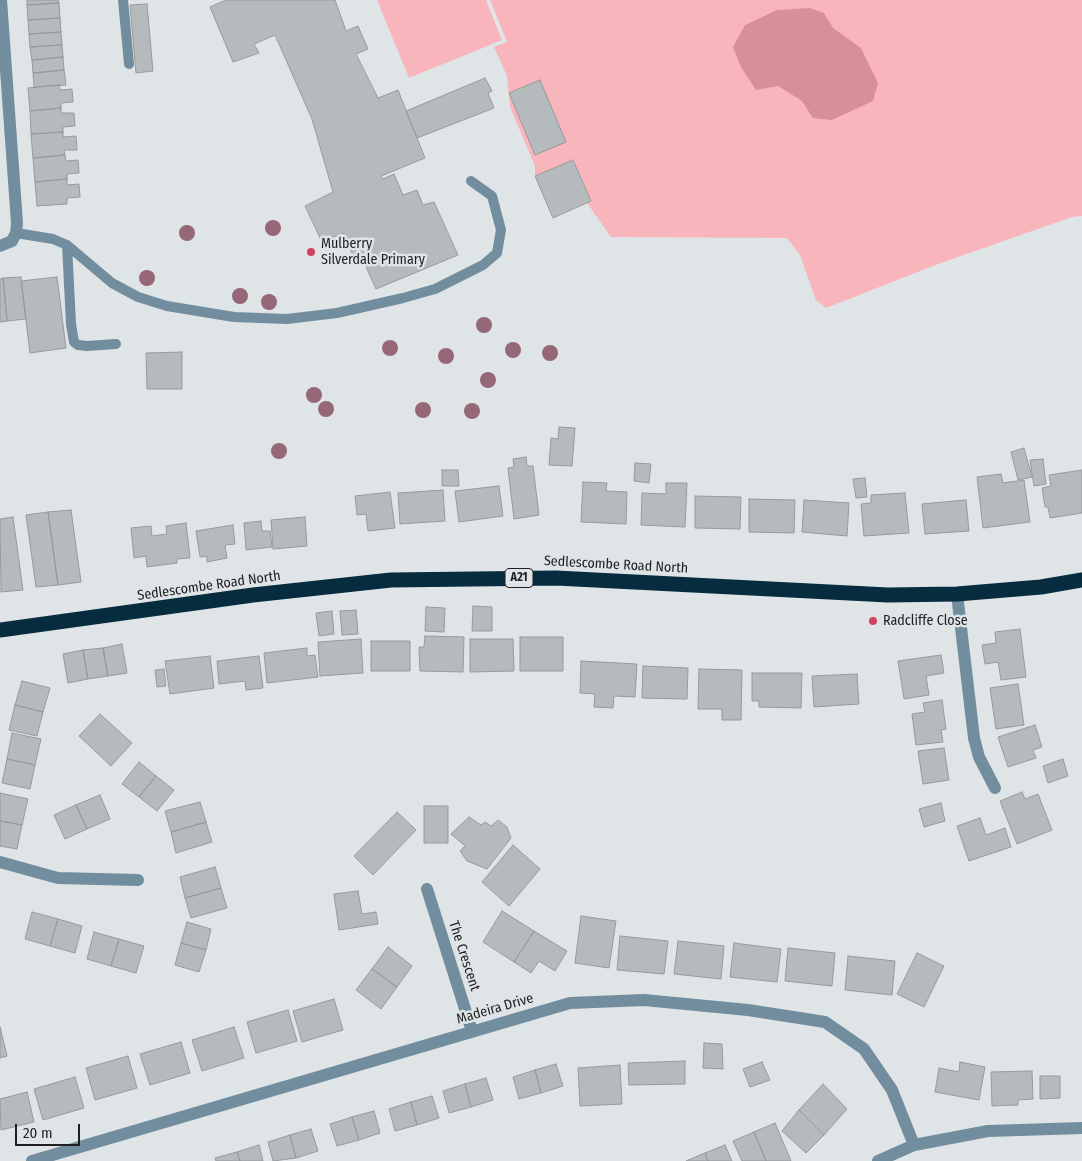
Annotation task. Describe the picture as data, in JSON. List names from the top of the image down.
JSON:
{
  "streets": {
    "highway": ["Sedlescombe Road North", "A21"],
    "street": ["The Crescent", "Madeira Drive"]
  },
  "crossings": [
    ["The Crescent", "Madeira Drive"]
  ],
  "places": ["Mulberry Silverdale Primary", "Radcliffe Close"],
  "scale_bar": "20 m"
}
